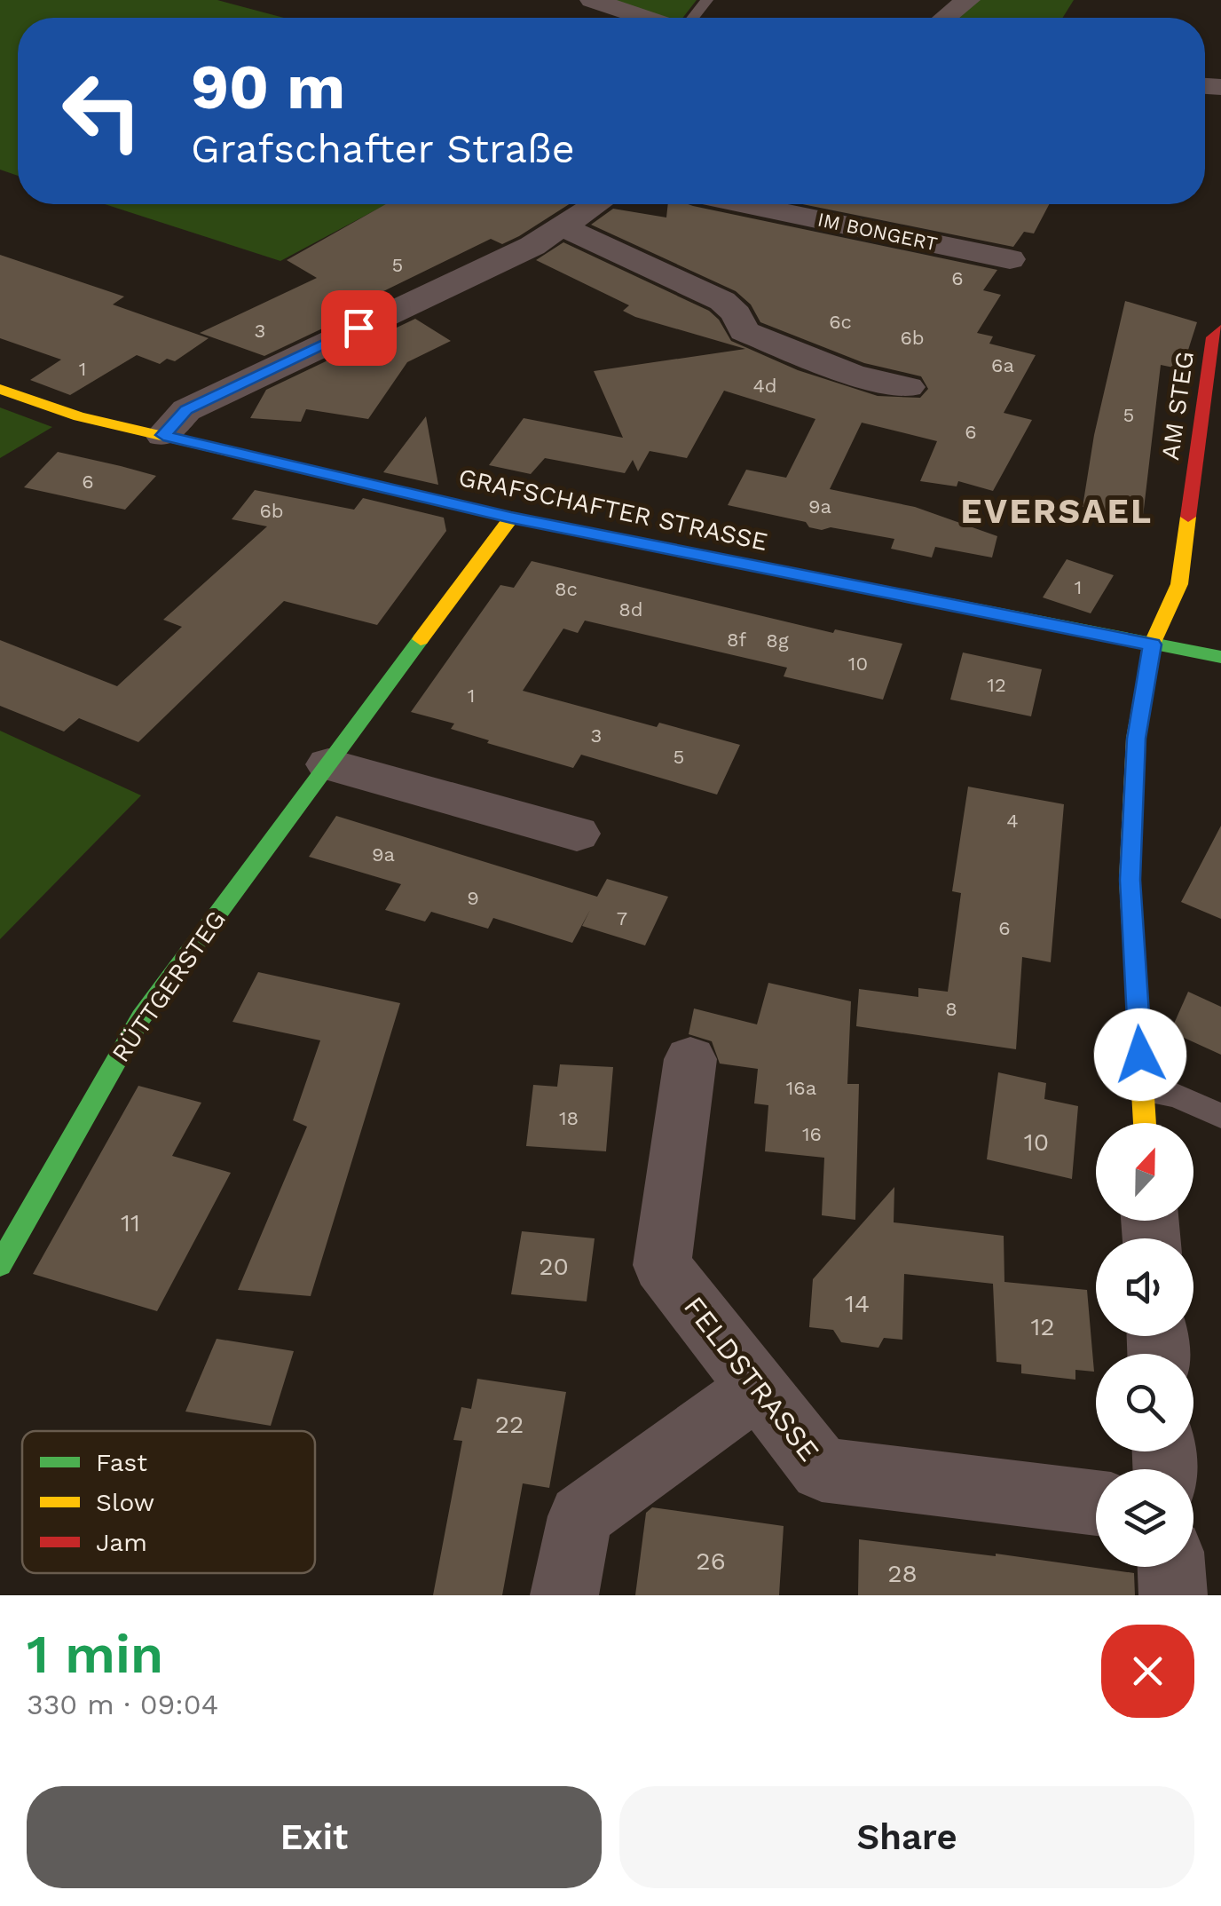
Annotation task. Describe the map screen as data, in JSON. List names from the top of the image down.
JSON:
{
  "streets": {
    "street": [
      "IM BONGERT",
      "AM STEG",
      "GRAFSCHAFTER STRASSE",
      "RÜTTGERSTEG",
      "FELDSTRASSE"
    ]
  },
  "crossings": [
    ["AM STEG", "GRAFSCHAFTER STRASSE"],
    ["GRAFSCHAFTER STRASSE", "RÜTTGERSTEG"]
  ],
  "districts": ["EVERSAEL"],
  "house_numbers": [
    "5",
    "6",
    "6c",
    "3",
    "6b",
    "6a",
    "1",
    "4d",
    "5",
    "6",
    "6",
    "9a",
    "6b",
    "1",
    "8c",
    "8d",
    "8f",
    "8g",
    "10",
    "12",
    "1",
    "3",
    "5",
    "4",
    "9a",
    "9",
    "7",
    "6",
    "8",
    "16a",
    "18",
    "16",
    "10",
    "11",
    "20",
    "14",
    "12",
    "22",
    "26",
    "28"
  ],
  "legend": ["Fast", "Slow", "Jam"],
  "north": "top",
  "page": {
    "turn": ["90 m", "Grafschafter Straße"],
    "heading": ["1 min", "330 m · 09:04"],
    "buttons": ["Exit", "Share"]
  }
}
